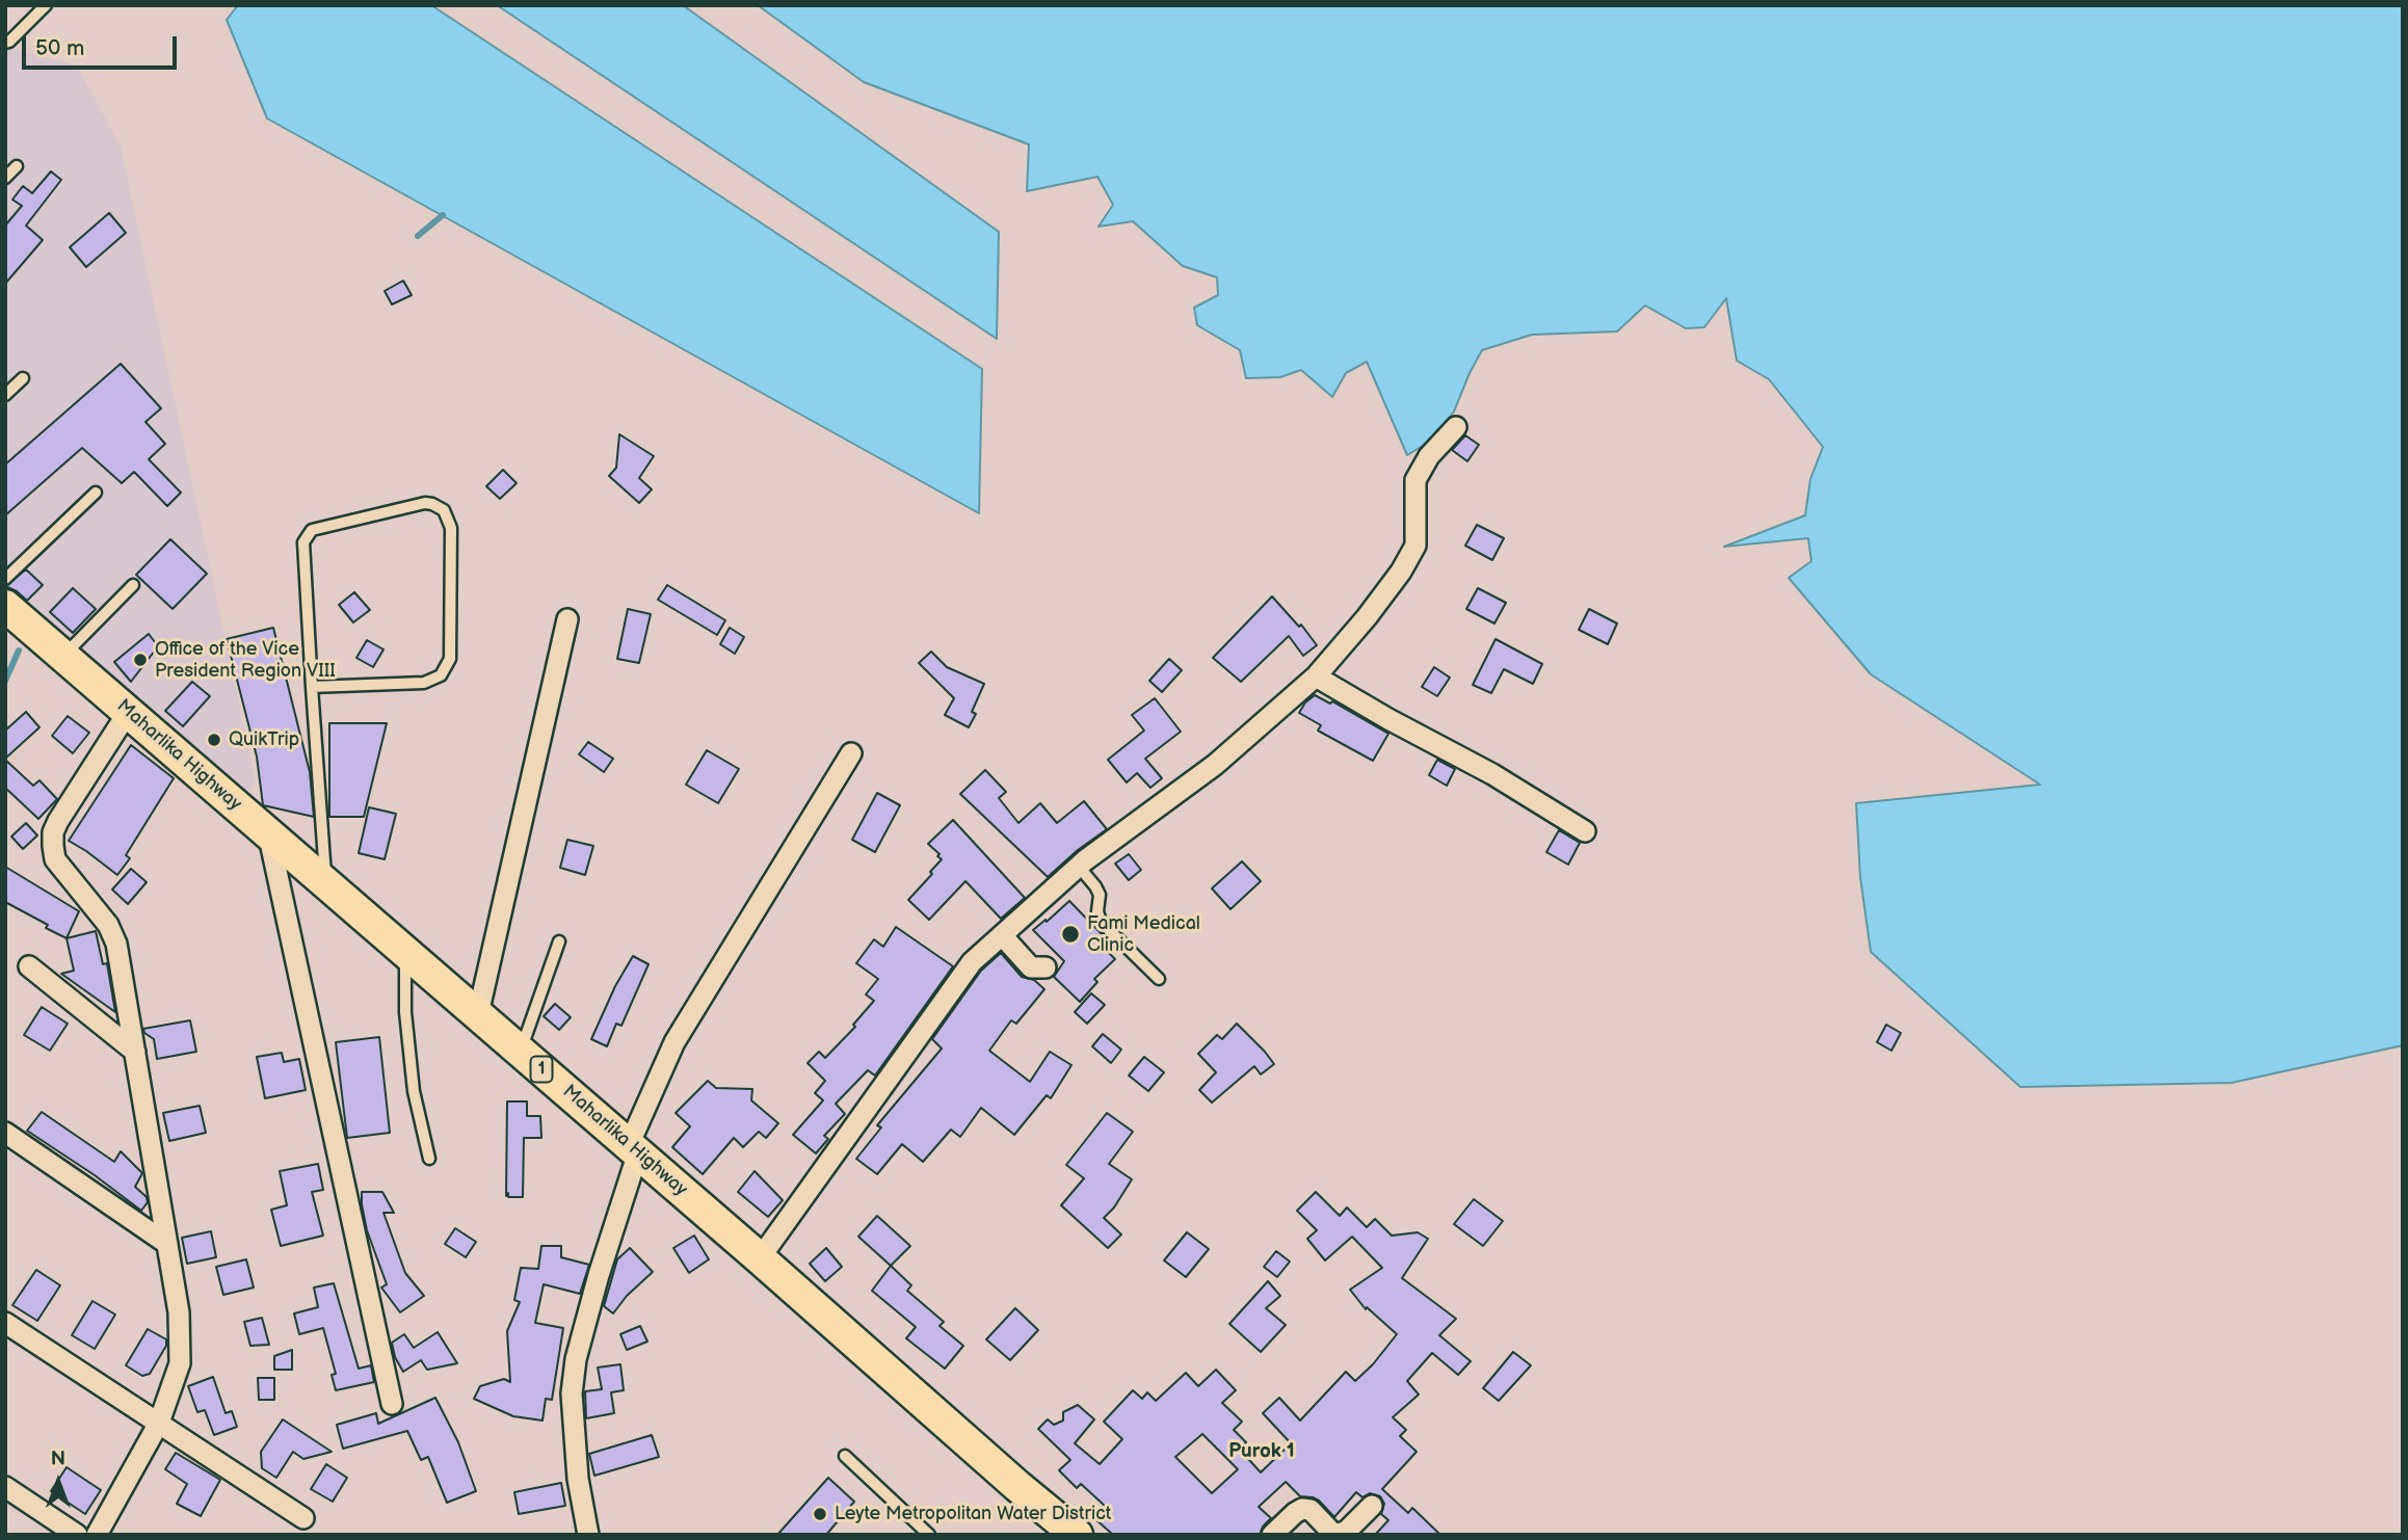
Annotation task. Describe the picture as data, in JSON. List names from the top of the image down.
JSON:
{
  "streets": {
    "main road": ["Maharlika Highway", "1"]
  },
  "districts": ["Purok 1"],
  "places": [
    "Office of the Vice President Region VIII",
    "QuikTrip",
    "Fami Medical Clinic",
    "Leyte Metropolitan Water District"
  ],
  "scale_bar": "50 m",
  "north": "top"
}
